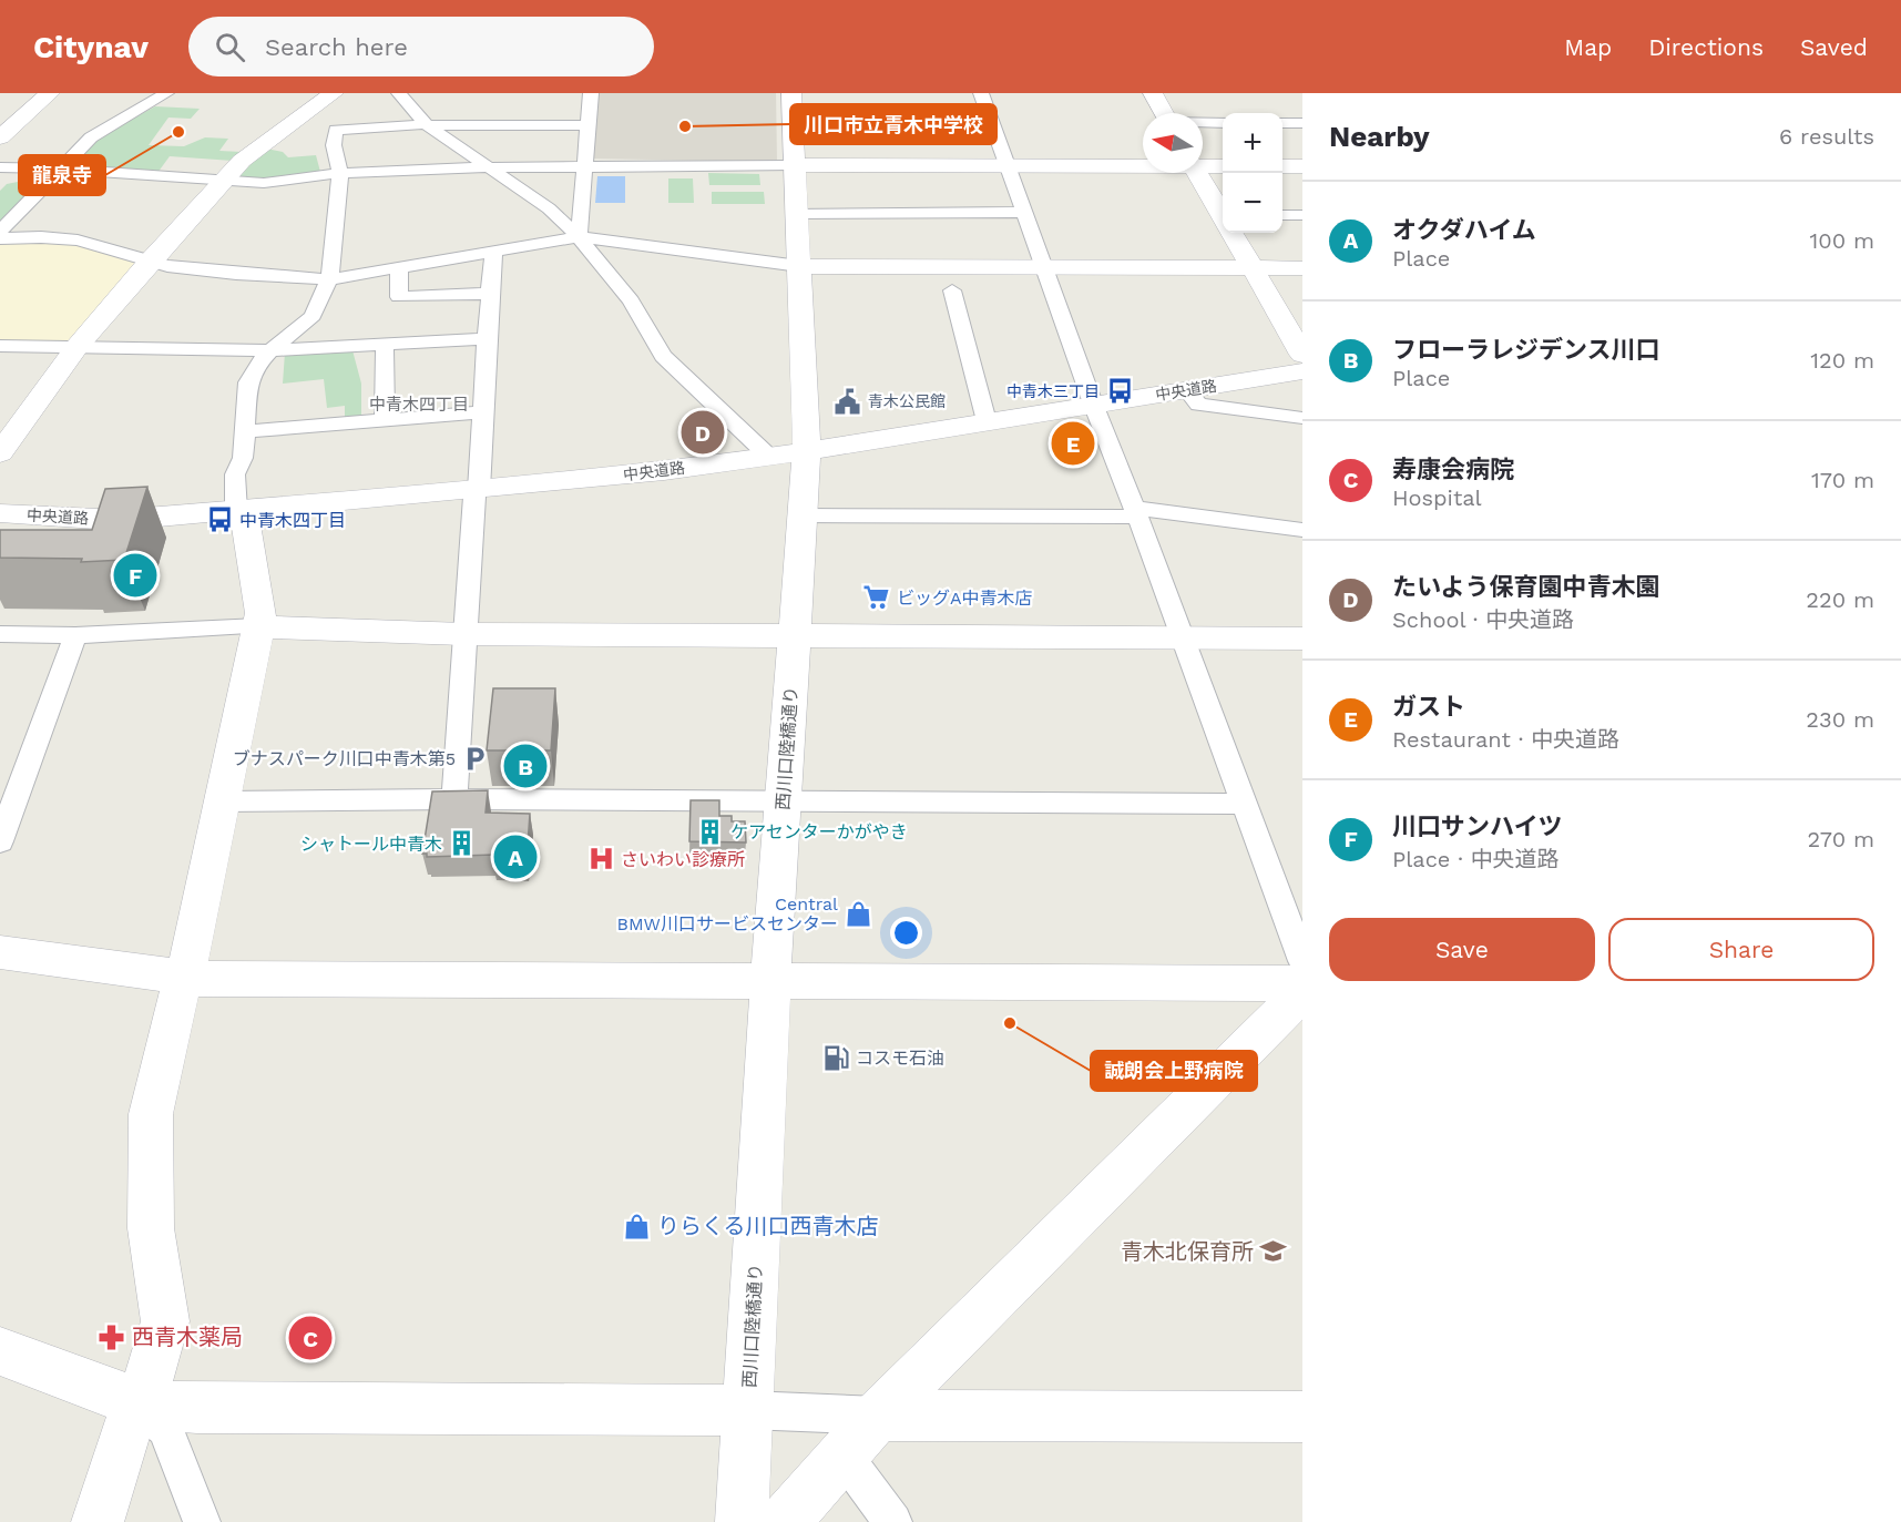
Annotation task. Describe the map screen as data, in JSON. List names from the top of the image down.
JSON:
{
  "streets": {
    "street": ["中央道路", "西川口陸橋通り"]
  },
  "crossings": [
    ["中央道路", "西川口陸橋通り"]
  ],
  "districts": ["中青木四丁目"],
  "places": {
    "other": ["川口市立青木中学校", "龍泉寺", "誠朗会上野病院"],
    "bus stop": ["中青木三丁目", "中青木四丁目"],
    "public building": ["青木公民館"],
    "supermarket": ["ビッグA中青木店"],
    "parking": ["ブナスパーク川口中青木第5"],
    "building": ["ケアセンターかがやき", "シャトール中青木"],
    "hospital": ["さいわい診療所"],
    "shop": ["Central BMW川口サービスセンター", "りらくる川口西青木店"],
    "fuel station": ["コスモ石油"],
    "school or university": ["青木北保育所"],
    "pharmacy": ["西青木薬局"]
  },
  "north": "left",
  "page": {
    "header": "Citynav",
    "search": "Search here",
    "nav": ["Map", "Directions", "Saved"],
    "heading": ["Nearby", "6 results"],
    "map_buttons": ["+", "−"],
    "list": [
      {
        "mark": "A",
        "name": "オクダハイム",
        "note": "Place",
        "value": "100 m"
      },
      {
        "mark": "B",
        "name": "フローラレジデンス川口",
        "note": "Place",
        "value": "120 m"
      },
      {
        "mark": "C",
        "name": "寿康会病院",
        "note": "Hospital",
        "value": "170 m"
      },
      {
        "mark": "D",
        "name": "たいよう保育園中青木園",
        "note": "School · 中央道路",
        "value": "220 m"
      },
      {
        "mark": "E",
        "name": "ガスト",
        "note": "Restaurant · 中央道路",
        "value": "230 m"
      },
      {
        "mark": "F",
        "name": "川口サンハイツ",
        "note": "Place · 中央道路",
        "value": "270 m"
      }
    ],
    "pins": [
      "D",
      "E",
      "F",
      "B",
      "A",
      "C"
    ],
    "buttons": ["Save", "Share"]
  }
}
